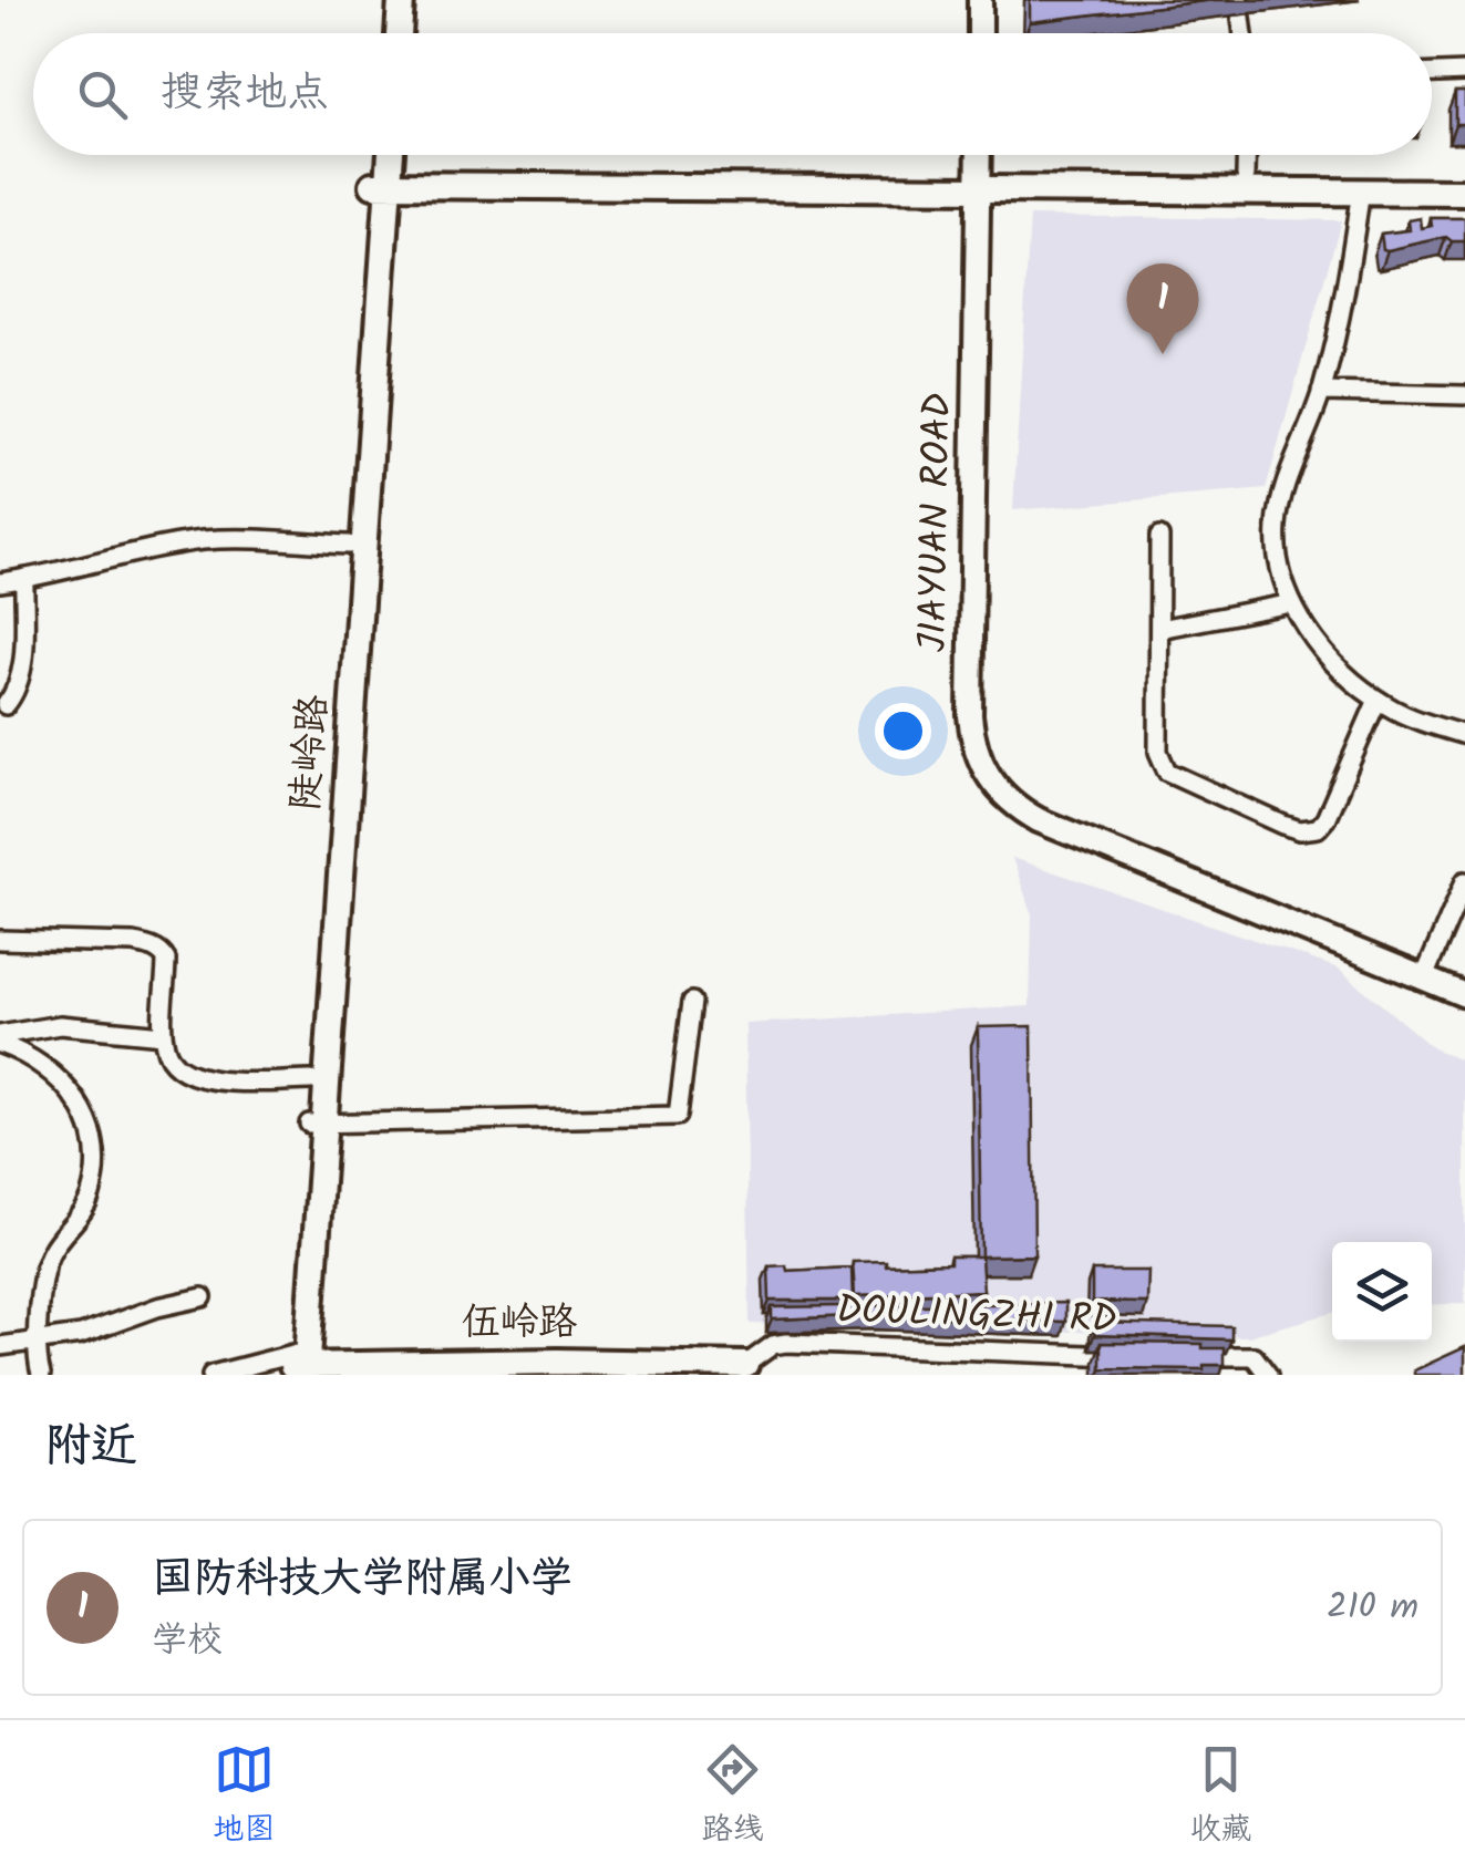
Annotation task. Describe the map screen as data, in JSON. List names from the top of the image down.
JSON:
{
  "streets": {
    "main road": ["陡岭路", "伍岭路"],
    "street": ["JIAYUAN ROAD", "DOULINGZHI RD"]
  },
  "crossings": [
    ["陡岭路", "伍岭路"],
    ["DOULINGZHI RD", "伍岭路"]
  ],
  "page": {
    "search": "搜索地点",
    "pins": "1",
    "heading": "附近",
    "list": [
      {
        "mark": "1",
        "name": "国防科技大学附属小学",
        "note": "学校",
        "value": "210 m"
      }
    ],
    "nav": ["地图", "路线", "收藏"]
  }
}
